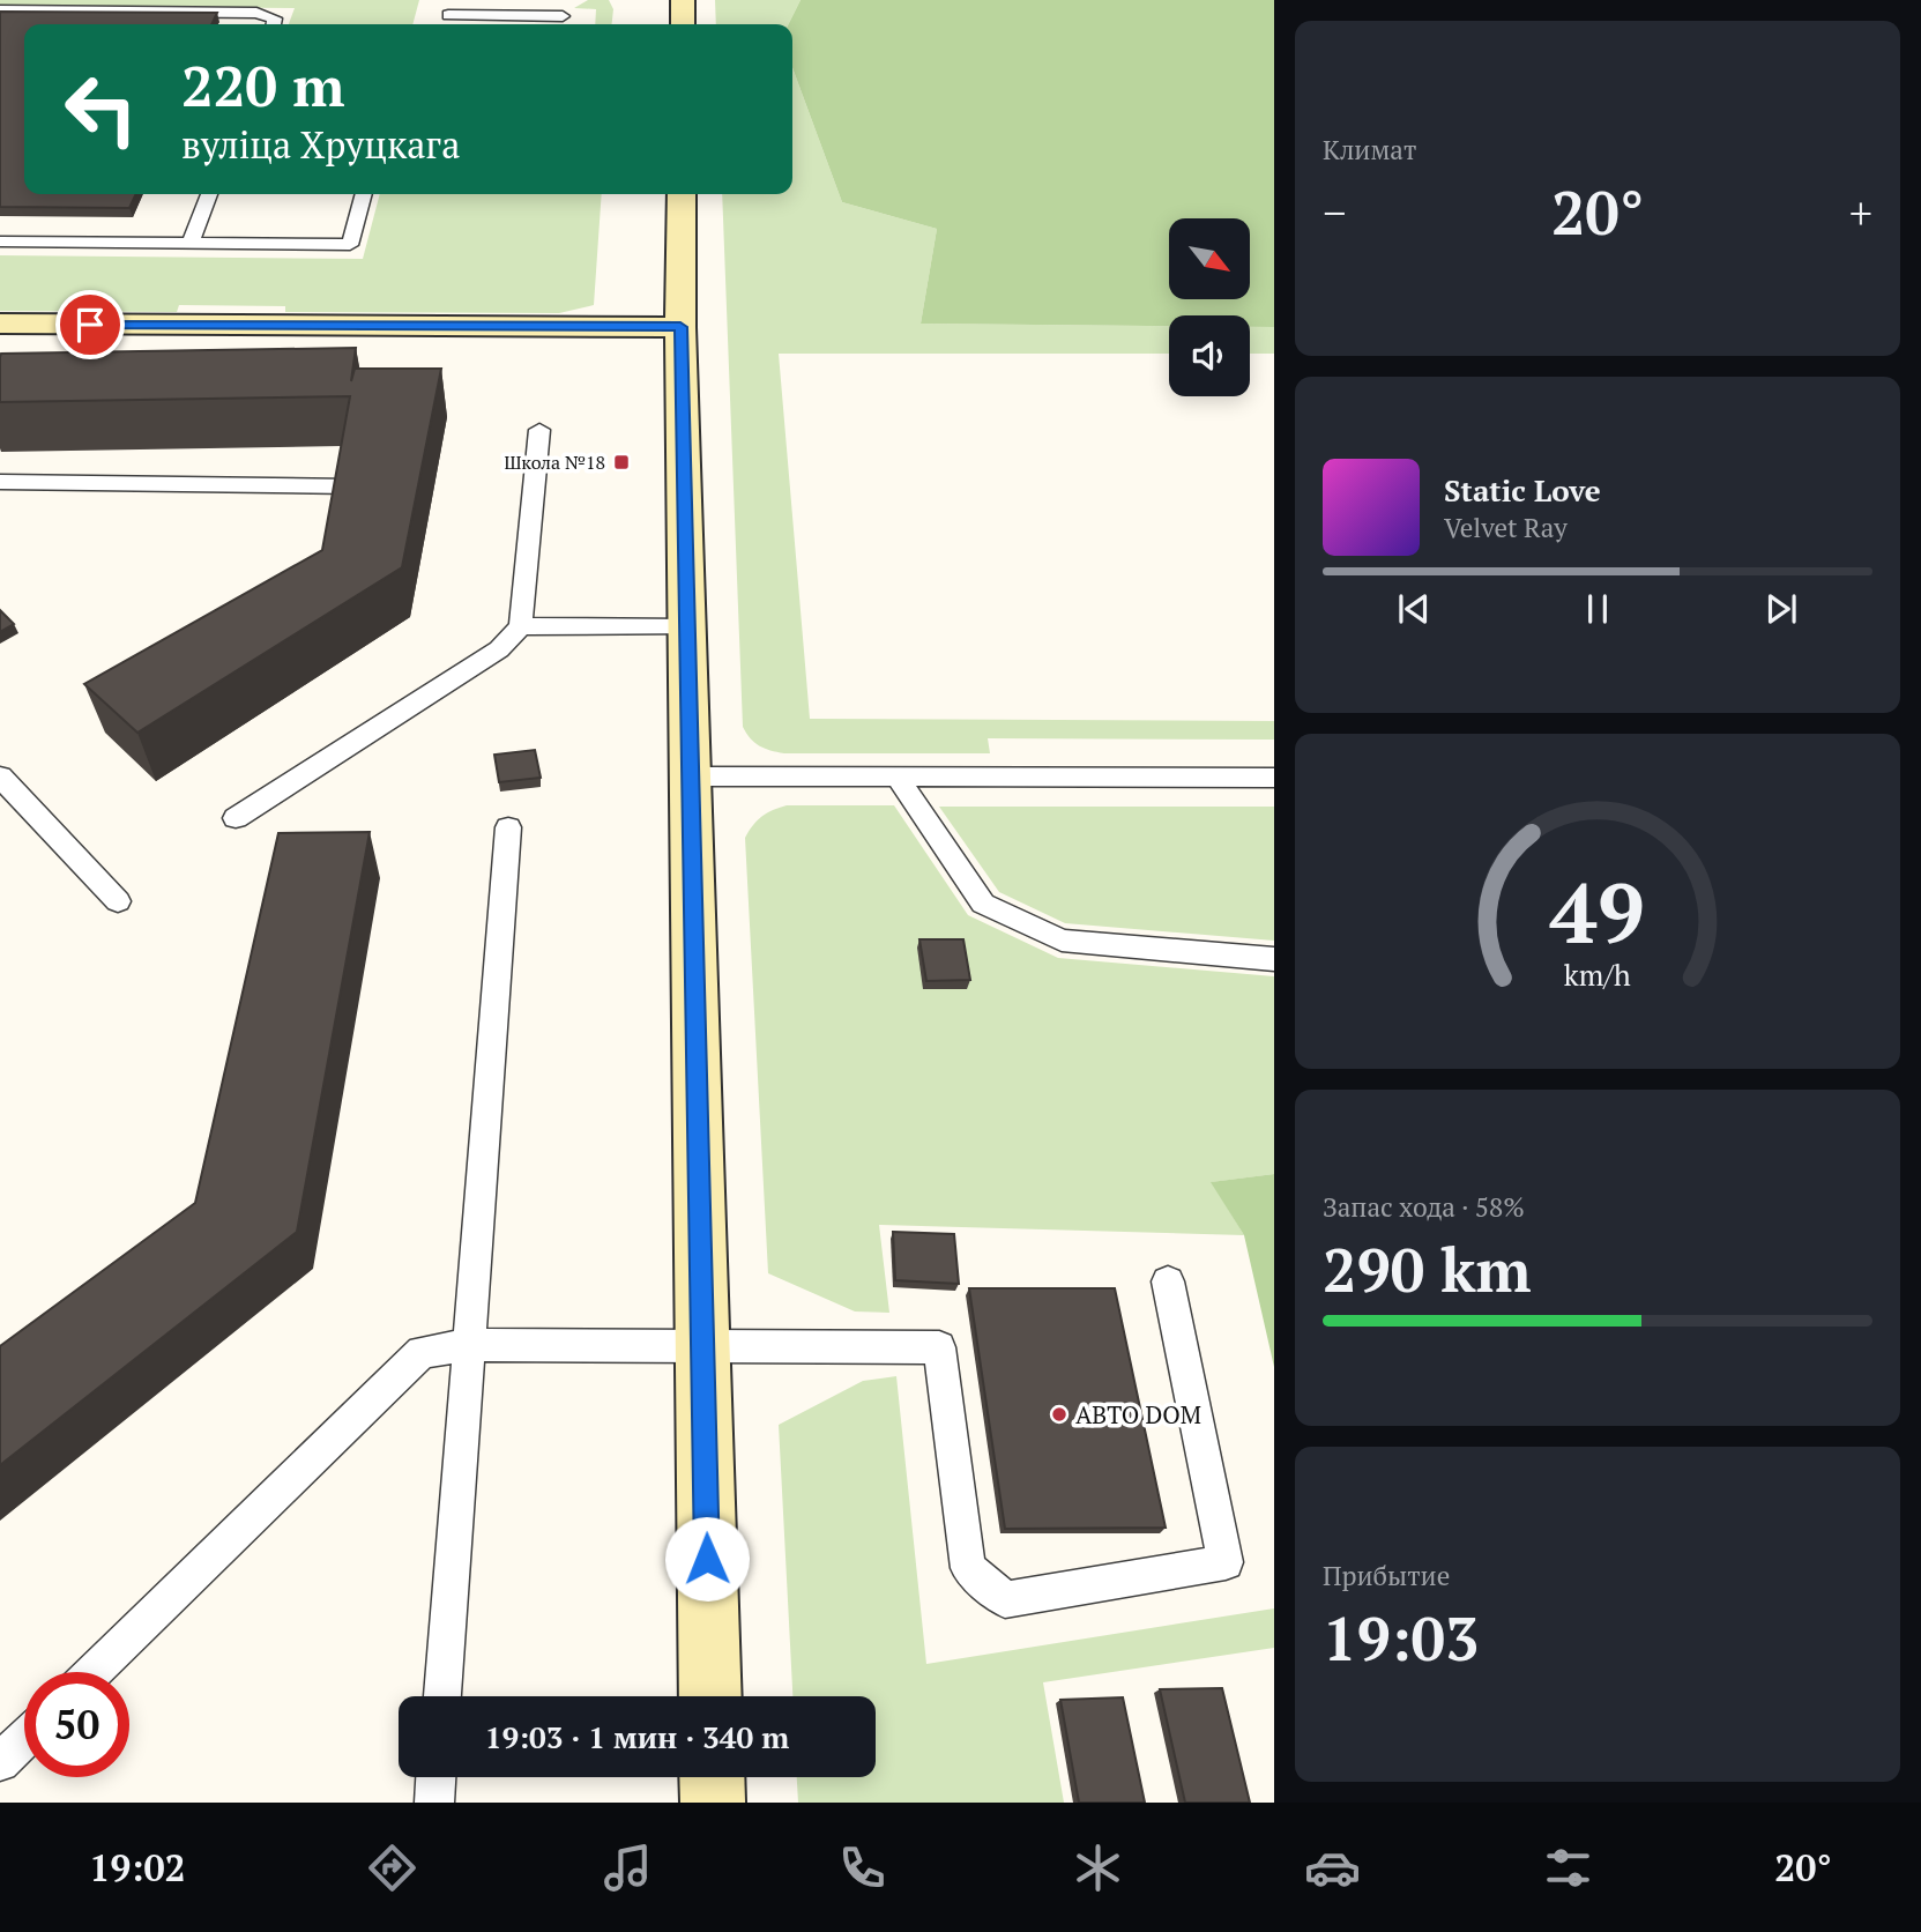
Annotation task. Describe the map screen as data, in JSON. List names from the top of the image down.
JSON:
{
  "places": {
    "transit": ["Школа №18"],
    "other": ["АВТО DOM"]
  },
  "north": "bottom right",
  "page": {
    "tile": [
      "Климат",
      ["Запас хода · 58%", "290 km"],
      ["Прибытие", "19:03"]
    ],
    "turn": ["220 m", "вуліца Хруцкага"],
    "heat": ["−", "20°", "+"],
    "song": ["Static Love", "Velvet Ray"],
    "limit": "50",
    "trip": "19:03 · 1 мин · 340 m",
    "tabs": ["19:02", "20°"],
    "gauge": ["49", "km/h"]
  }
}
